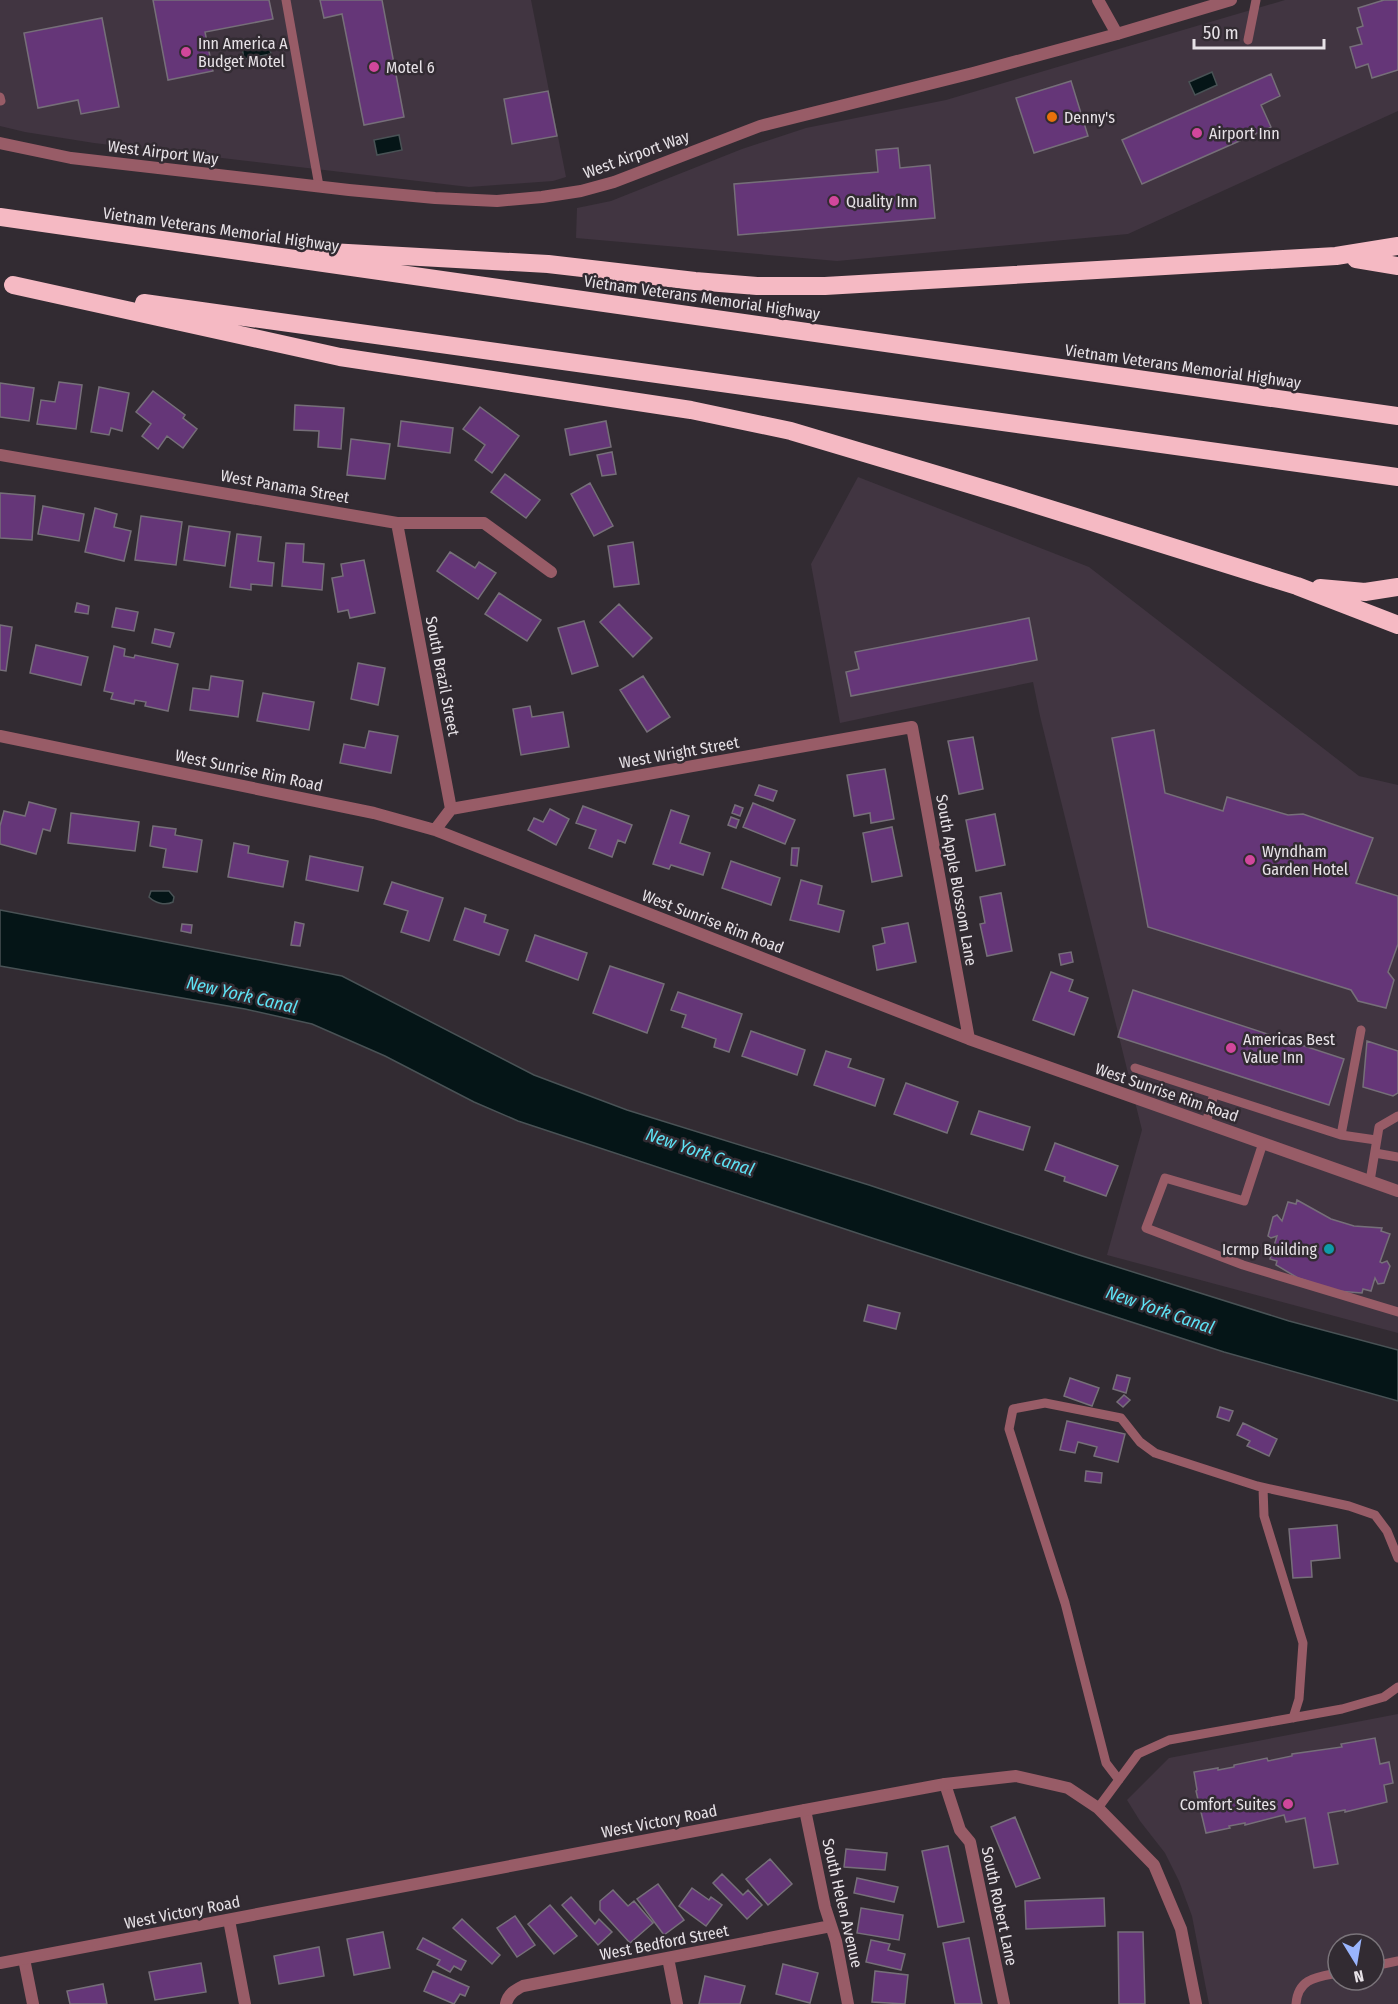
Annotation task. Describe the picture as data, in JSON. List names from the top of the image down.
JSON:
{
  "streets": {
    "highway": ["Vietnam Veterans Memorial Highway"],
    "street": [
      "West Airport Way",
      "West Panama Street",
      "South Brazil Street",
      "West Wright Street",
      "West Sunrise Rim Road",
      "South Apple Blossom Lane",
      "West Victory Road",
      "South Helen Avenue",
      "South Robert Lane",
      "West Bedford Street"
    ]
  },
  "crossings": [
    ["West Panama Street", "South Brazil Street"],
    ["South Brazil Street", "West Wright Street"],
    ["West Wright Street", "South Apple Blossom Lane"],
    ["West Sunrise Rim Road", "South Apple Blossom Lane"],
    ["West Victory Road", "South Helen Avenue"],
    ["West Victory Road", "South Robert Lane"],
    ["South Helen Avenue", "West Bedford Street"]
  ],
  "water": ["New York Canal"],
  "places": [
    "Inn America A Budget Motel",
    "Motel 6",
    "Denny's",
    "Airport Inn",
    "Quality Inn",
    "Wyndham Garden Hotel",
    "Americas Best Value Inn",
    "Icrmp Building",
    "Comfort Suites"
  ],
  "scale_bar": "50 m",
  "north": "bottom"
}
